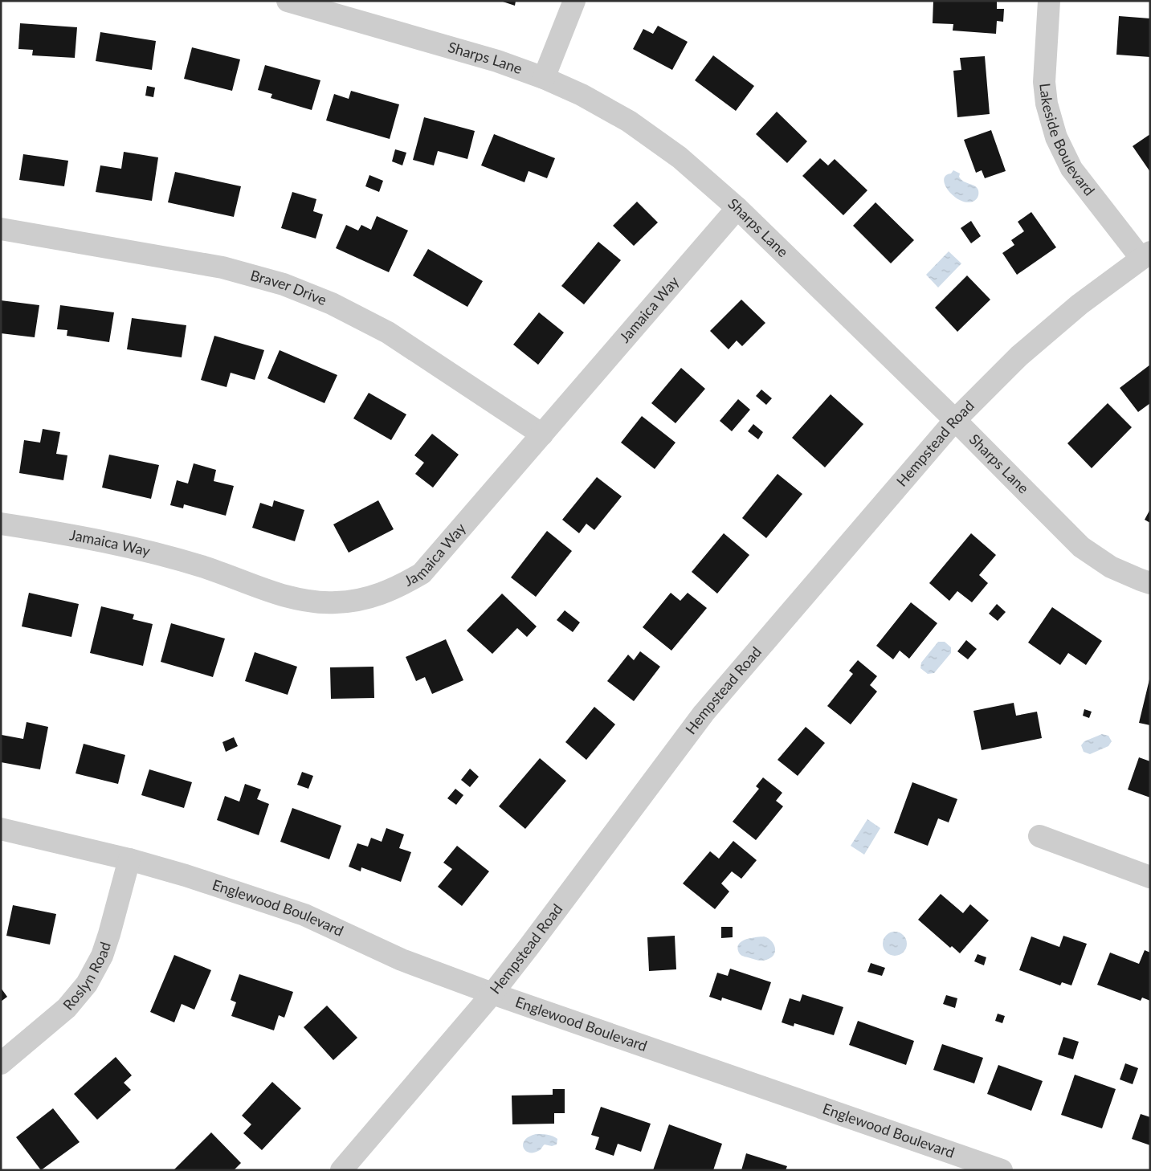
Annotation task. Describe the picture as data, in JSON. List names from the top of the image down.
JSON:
{
  "streets": {
    "street": [
      "Sharps Lane",
      "Lakeside Boulevard",
      "Braver Drive",
      "Jamaica Way",
      "Hempstead Road",
      "Englewood Boulevard",
      "Roslyn Road"
    ]
  },
  "crossings": [
    ["Sharps Lane", "Jamaica Way"],
    ["Sharps Lane", "Hempstead Road"],
    ["Lakeside Boulevard", "Hempstead Road"],
    ["Braver Drive", "Jamaica Way"],
    ["Hempstead Road", "Englewood Boulevard"],
    ["Englewood Boulevard", "Roslyn Road"]
  ]
}
